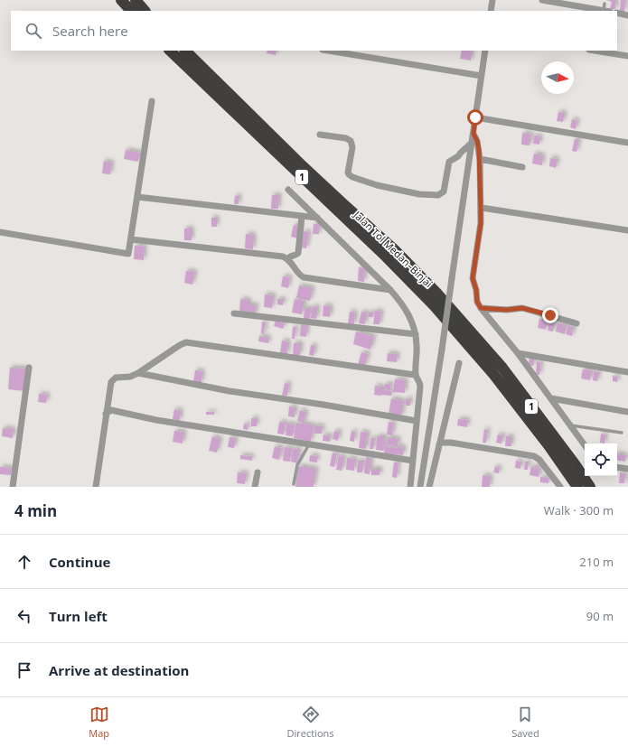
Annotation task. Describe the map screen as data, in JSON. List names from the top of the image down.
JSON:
{
  "streets": {
    "highway": ["1", "Jalan Tol Medan–Binjai"]
  },
  "north": "right",
  "page": {
    "search": "Search here",
    "heading": ["4 min", "Walk · 300 m"],
    "list": [
      ["Continue", "210 m"],
      ["Turn left", "90 m"],
      "Arrive at destination"
    ],
    "nav": ["Map", "Directions", "Saved"]
  }
}
